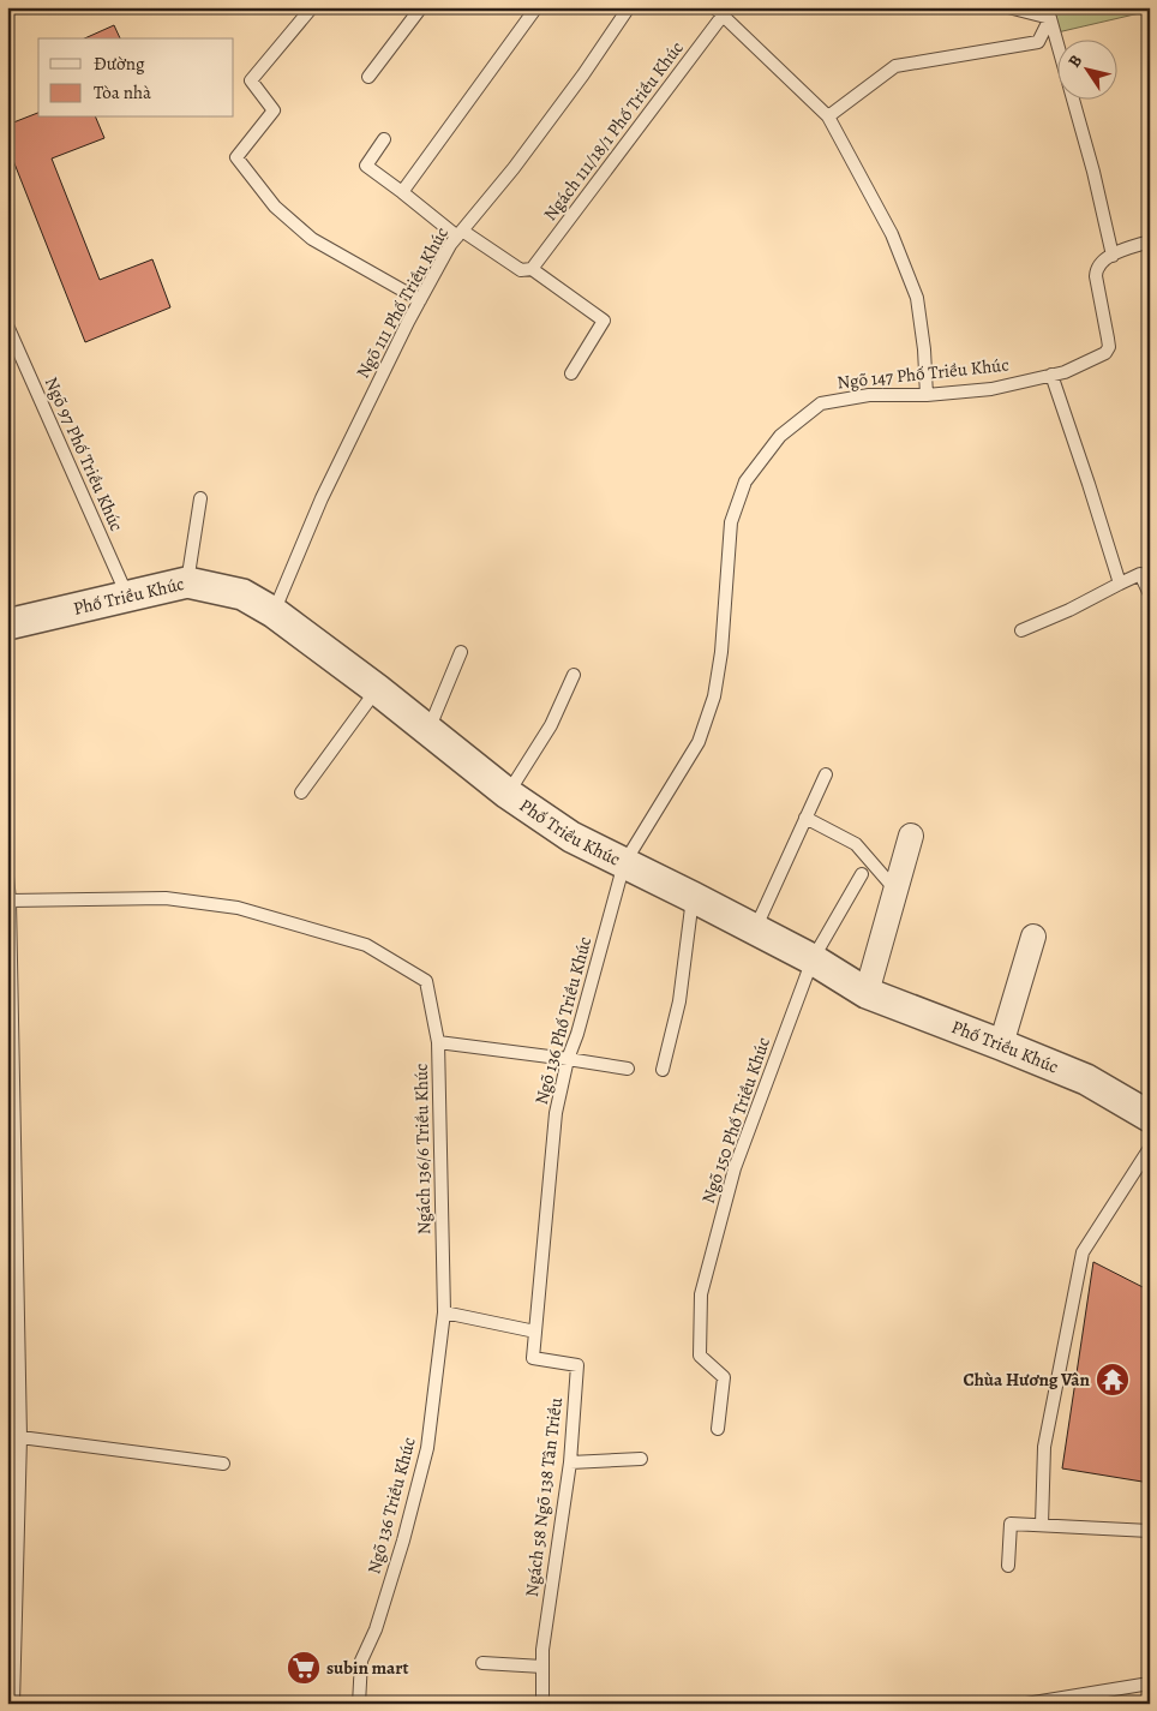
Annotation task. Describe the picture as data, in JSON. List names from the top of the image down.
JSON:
{
  "streets": {
    "street": ["Phố Triều Khúc"],
    "lane": [
      "Ngách 111/18/1 Phố Triều Khúc",
      "Ngõ 111 Phố Triều Khúc",
      "Ngõ 147 Phố Triều Khúc",
      "Ngõ 97 Phố Triều Khúc",
      "Ngõ 136 Phố Triều Khúc",
      "Ngõ 150 Phố Triều Khúc",
      "Ngách 136/6 Triều Khúc",
      "Ngách 58 Ngõ 138 Tân Triều",
      "Ngõ 136 Triều Khúc"
    ]
  },
  "crossings": [
    ["Ngõ 111 Phố Triều Khúc", "Phố Triều Khúc"],
    ["Ngõ 147 Phố Triều Khúc", "Phố Triều Khúc"],
    ["Ngõ 147 Phố Triều Khúc", "Ngõ 136 Phố Triều Khúc"],
    ["Ngõ 97 Phố Triều Khúc", "Phố Triều Khúc"],
    ["Phố Triều Khúc", "Ngõ 136 Phố Triều Khúc"],
    ["Phố Triều Khúc", "Ngõ 150 Phố Triều Khúc"],
    ["Ngõ 136 Phố Triều Khúc", "Ngách 136/6 Triều Khúc"],
    ["Ngõ 136 Phố Triều Khúc", "Ngách 58 Ngõ 138 Tân Triều"],
    ["Ngách 136/6 Triều Khúc", "Ngõ 136 Triều Khúc"]
  ],
  "places": {
    "temple": ["Chùa Hương Vân"],
    "supermarket": ["subin mart"]
  },
  "legend": ["Đường", "Tòa nhà"],
  "north": "top left"
}
